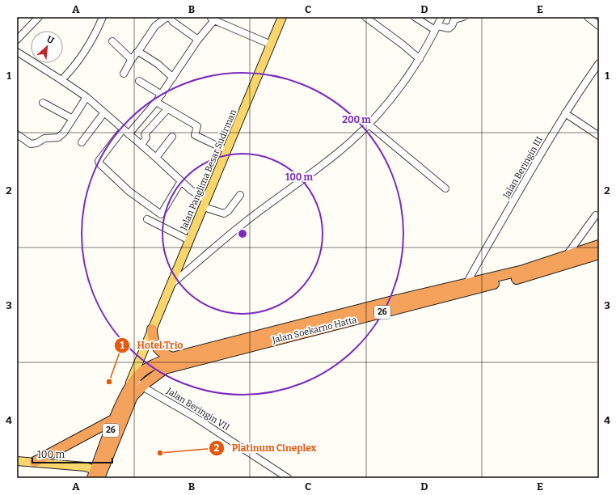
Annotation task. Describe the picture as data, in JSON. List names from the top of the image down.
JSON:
{
  "streets": {
    "highway": ["26", "Jalan Soekarno Hatta"],
    "main road": ["Jalan Panglima Besar Sudirman"],
    "street": ["Jalan Beringin III", "Jalan Beringin VII"]
  },
  "crossings": [
    ["Jalan Beringin III", "Jalan Soekarno Hatta"],
    ["26", "Jalan Soekarno Hatta"],
    ["26", "Jalan Beringin VII"]
  ],
  "places": ["Hotel Trio", "Platinum Cineplex"],
  "scale_bar": "100 m",
  "north": "top right",
  "grid": {
    "columns": [
      "A",
      "B",
      "C",
      "D",
      "E"
    ],
    "rows": [
      "1",
      "2",
      "3",
      "4"
    ]
  },
  "rings": ["200 m", "100 m"]
}
